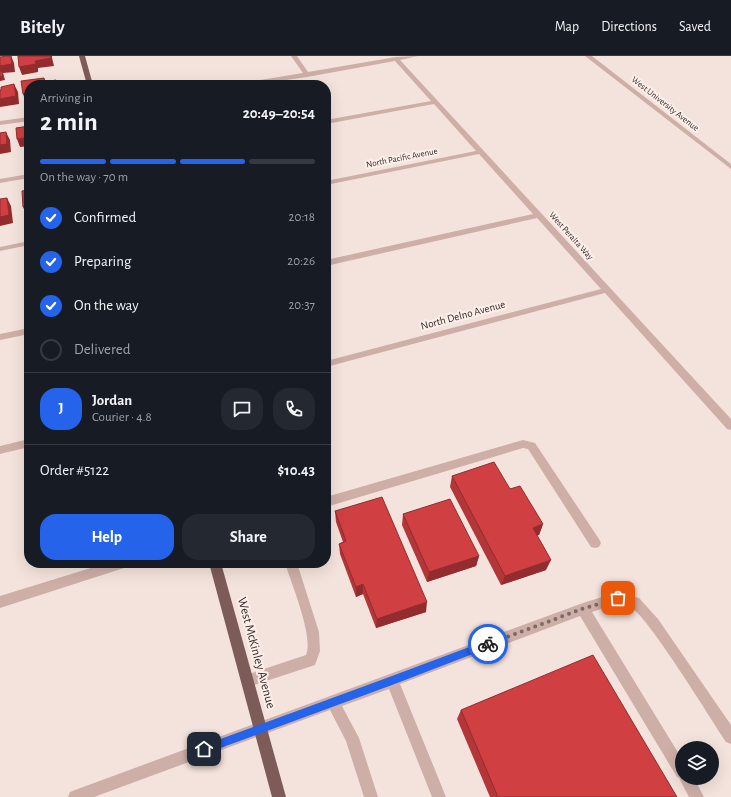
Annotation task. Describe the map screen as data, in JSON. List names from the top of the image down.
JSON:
{
  "streets": {
    "main road": ["West McKinley Avenue"],
    "street": [
      "West University Avenue",
      "North Pacific Avenue",
      "West Peralta Way",
      "North Delno Avenue"
    ]
  },
  "crossings": [
    ["North Pacific Avenue", "West Peralta Way"],
    ["West Peralta Way", "North Delno Avenue"]
  ],
  "page": {
    "header": "Bitely",
    "nav": ["Map", "Directions", "Saved"],
    "heading": ["2 min", "Arriving in", "20:49–20:54"],
    "panel": [
      "Jordan",
      "Courier · 4.8",
      "Order #5122",
      "$10.43"
    ],
    "bar": "On the way · 70 m",
    "list": [
      ["Confirmed", "20:18"],
      ["Preparing", "20:26"],
      ["On the way", "20:37"],
      "Delivered"
    ],
    "round": "J",
    "buttons": ["Help", "Share"]
  }
}
